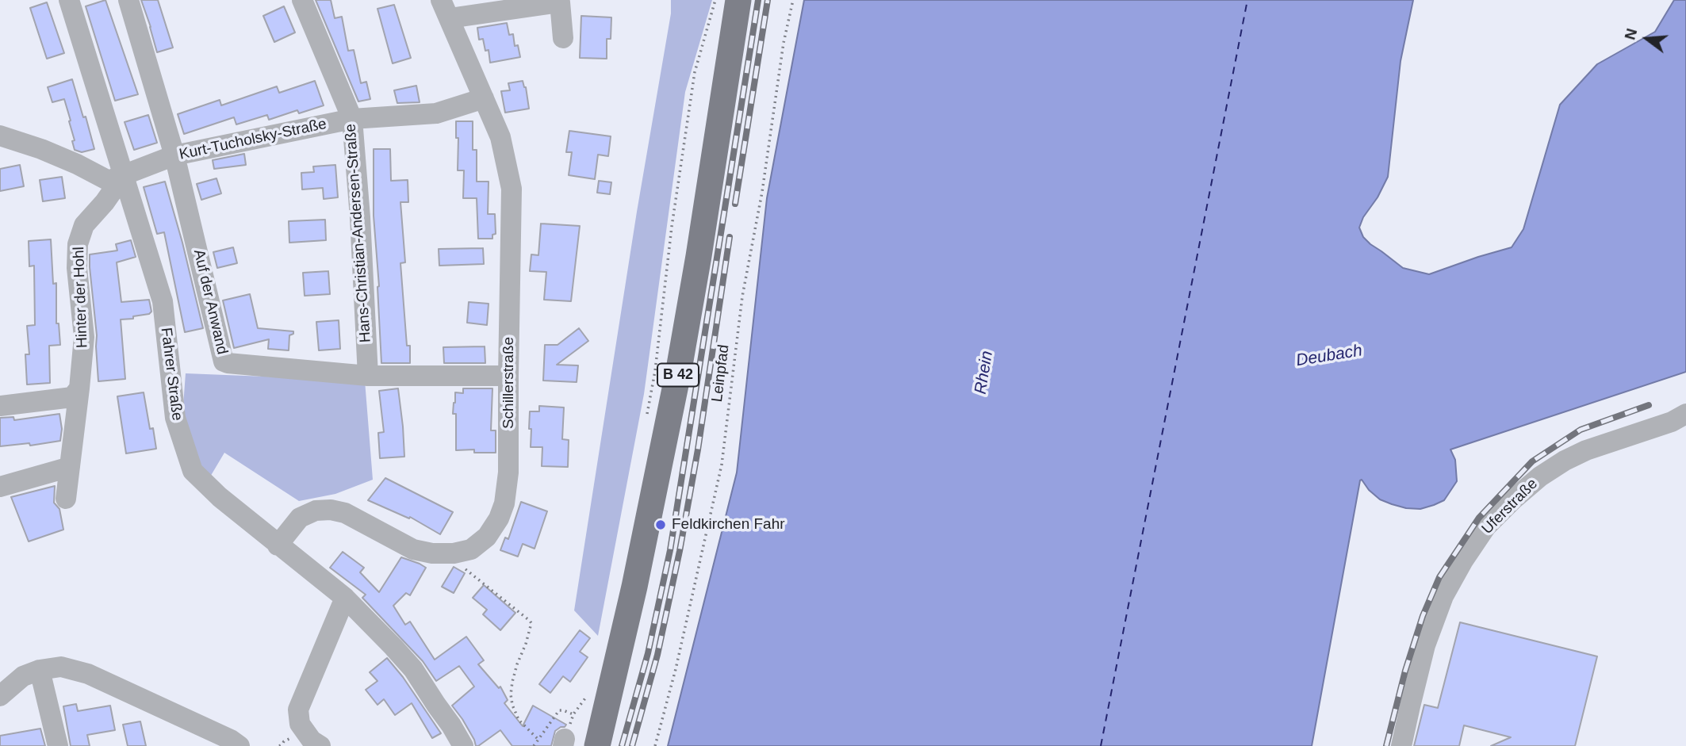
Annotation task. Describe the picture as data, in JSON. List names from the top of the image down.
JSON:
{
  "streets": {
    "main road": ["B 42"],
    "street": [
      "Kurt-Tucholsky-Straße",
      "Hans-Christian-Andersen-Straße",
      "Hinter der Hohl",
      "Auf der Anwand",
      "Fahrer Straße",
      "Schillerstraße",
      "Uferstraße"
    ],
    "path": ["Leinpfad"]
  },
  "crossings": [
    ["Kurt-Tucholsky-Straße", "Hans-Christian-Andersen-Straße"],
    ["Kurt-Tucholsky-Straße", "Hinter der Hohl"],
    ["Kurt-Tucholsky-Straße", "Auf der Anwand"],
    ["Kurt-Tucholsky-Straße", "Fahrer Straße"],
    ["Kurt-Tucholsky-Straße", "Schillerstraße"],
    ["Hans-Christian-Andersen-Straße", "Auf der Anwand"],
    ["Hinter der Hohl", "Fahrer Straße"],
    ["Auf der Anwand", "Schillerstraße"],
    ["Fahrer Straße", "Schillerstraße"]
  ],
  "water": ["Deubach", "Rhein"],
  "places": ["Feldkirchen Fahr"],
  "north": "left"
}
